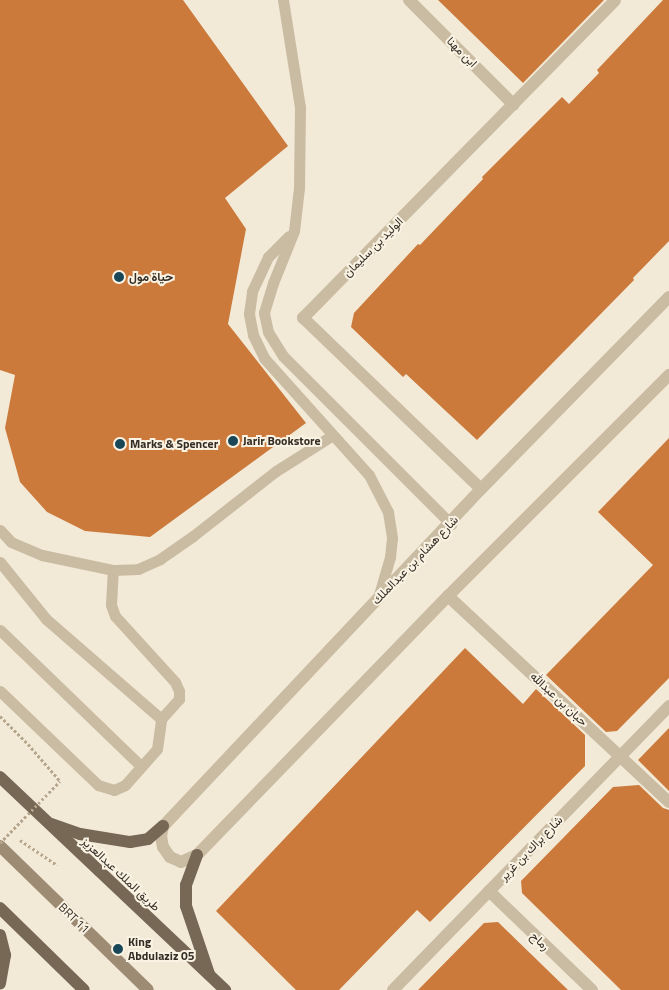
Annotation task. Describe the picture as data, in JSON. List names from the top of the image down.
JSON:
{
  "streets": {
    "main road": ["طريق الملك عبدالعزيز", "BRT 11"],
    "street": [
      "ابن مهنا",
      "الوليد بن سليمان",
      "شارع هشام بن عبدالملك",
      "حبان بن عبدالله",
      "شارع براك بن غرير",
      "رماح"
    ]
  },
  "crossings": [
    ["ابن مهنا", "الوليد بن سليمان"],
    ["الوليد بن سليمان", "شارع هشام بن عبدالملك"],
    ["حبان بن عبدالله", "شارع براك بن غرير"],
    ["شارع براك بن غرير", "رماح"]
  ],
  "places": [
    "حياة مول",
    "Jarir Bookstore",
    "Marks & Spencer",
    "King Abdulaziz 05"
  ]
}
